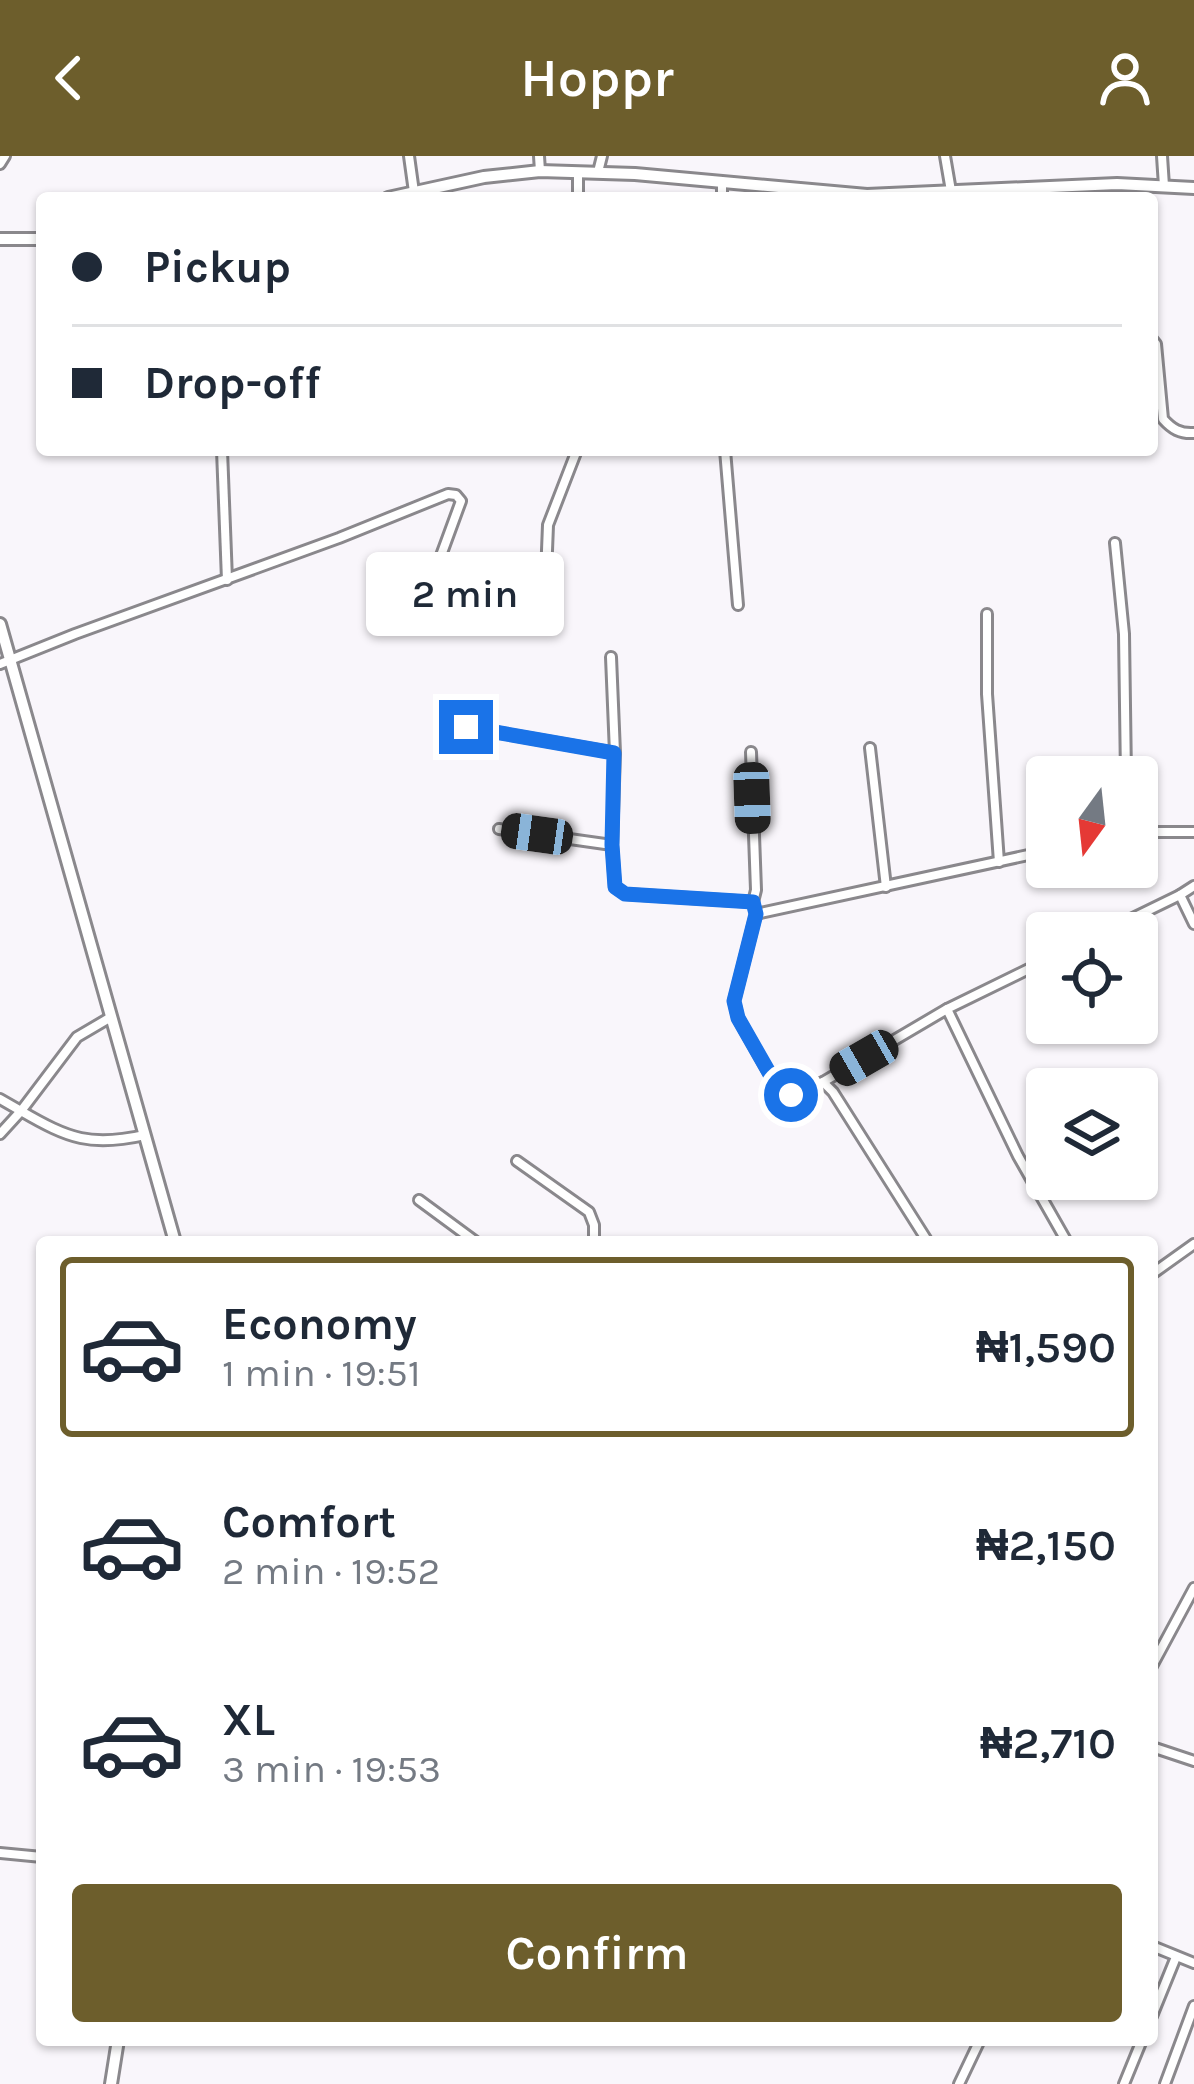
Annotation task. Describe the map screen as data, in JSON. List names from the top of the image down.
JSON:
{
  "north": "bottom",
  "page": {
    "header": "Hoppr",
    "banner": ["Pickup", "Drop-off"],
    "bubble": "2 min",
    "list": [
      {
        "name": "Economy",
        "note": "1 min · 19:51",
        "value": "₦1,590"
      },
      {
        "name": "Comfort",
        "note": "2 min · 19:52",
        "value": "₦2,150"
      },
      {
        "name": "XL",
        "note": "3 min · 19:53",
        "value": "₦2,710"
      }
    ],
    "buttons": "Confirm"
  }
}
